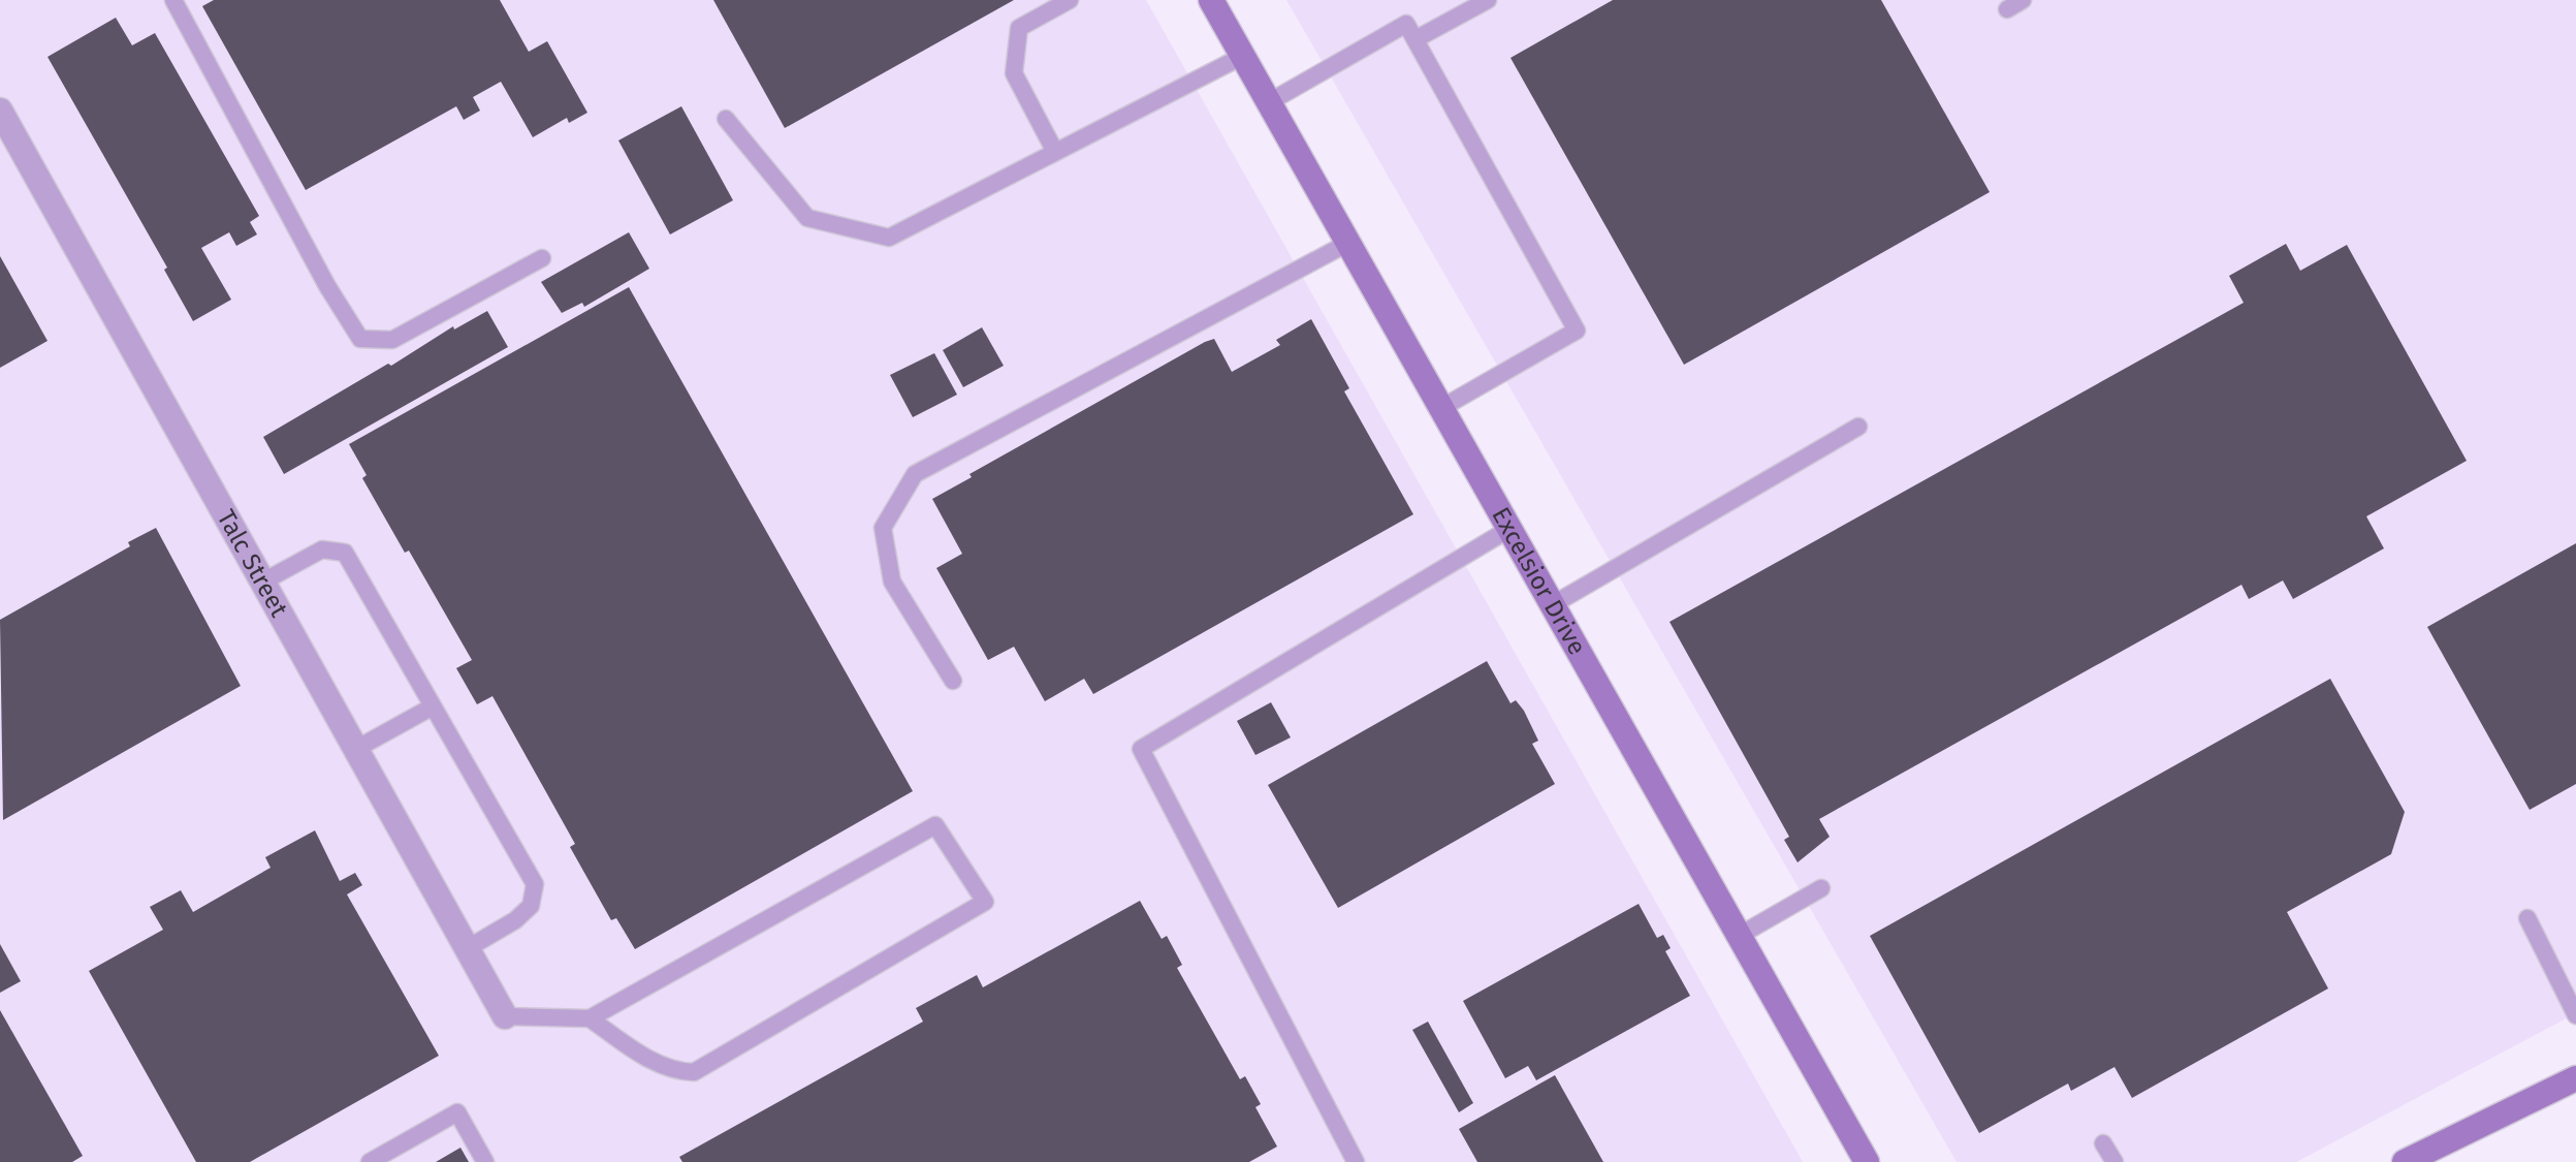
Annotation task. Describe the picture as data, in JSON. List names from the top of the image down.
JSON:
{
  "streets": {
    "street": ["Talc Street", "Excelsior Drive"]
  }
}
